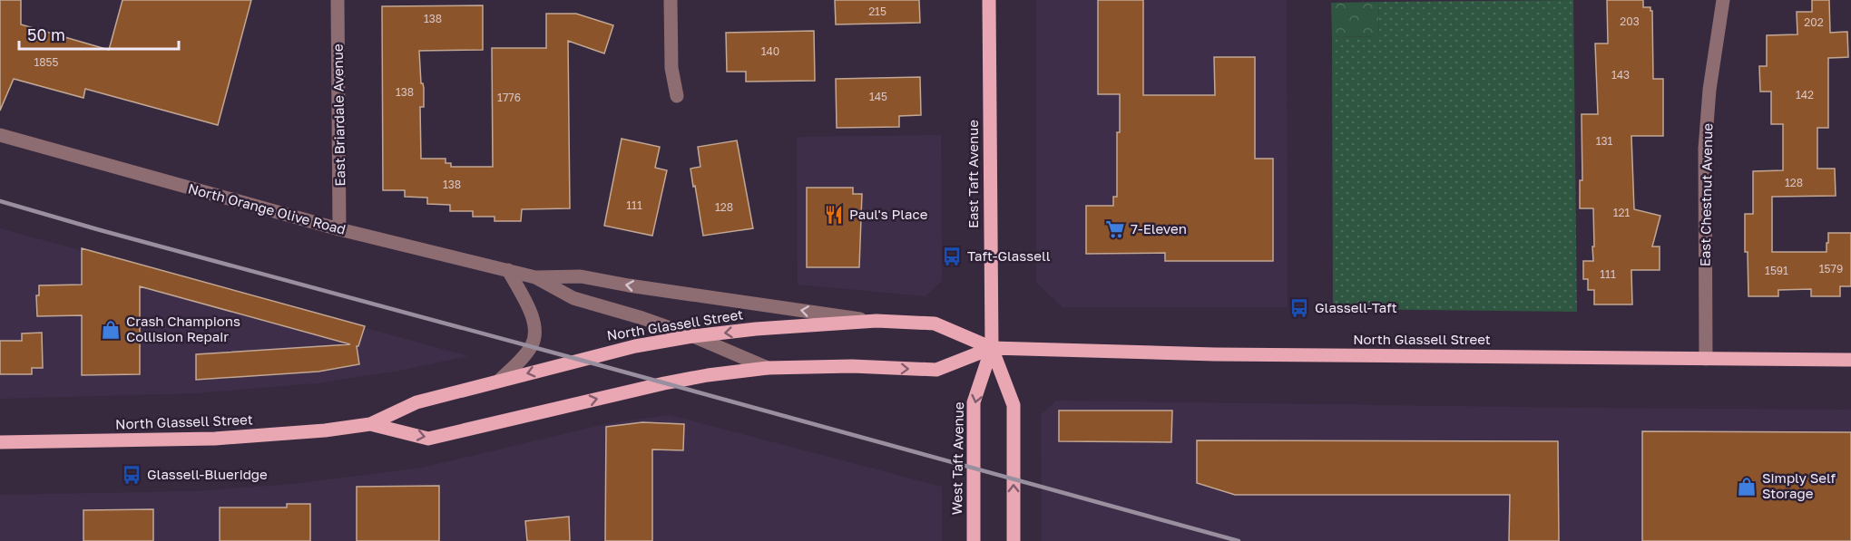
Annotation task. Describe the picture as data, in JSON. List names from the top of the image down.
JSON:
{
  "streets": {
    "main road": ["East Taft Avenue", "North Glassell Street", "West Taft Avenue"],
    "street": ["East Briardale Avenue", "East Chestnut Avenue", "North Orange Olive Road"]
  },
  "crossings": [
    ["East Briardale Avenue", "North Orange Olive Road"],
    ["East Taft Avenue", "North Glassell Street"],
    ["East Taft Avenue", "West Taft Avenue"],
    ["East Chestnut Avenue", "North Glassell Street"],
    ["North Orange Olive Road", "North Glassell Street"],
    ["North Glassell Street", "West Taft Avenue"]
  ],
  "places": {
    "restaurant": ["Paul's Place"],
    "supermarket": ["7-Eleven"],
    "bus stop": ["Taft-Glassell", "Glassell-Taft", "Glassell-Blueridge"],
    "shop": ["Crash Champions Collision Repair", "Simply Self Storage"]
  },
  "house_numbers": [
    "215",
    "138",
    "203",
    "202",
    "140",
    "1855",
    "143",
    "138",
    "142",
    "145",
    "1776",
    "131",
    "128",
    "138",
    "111",
    "128",
    "121",
    "1579",
    "1591",
    "111"
  ],
  "scale_bar": "50 m"
}
